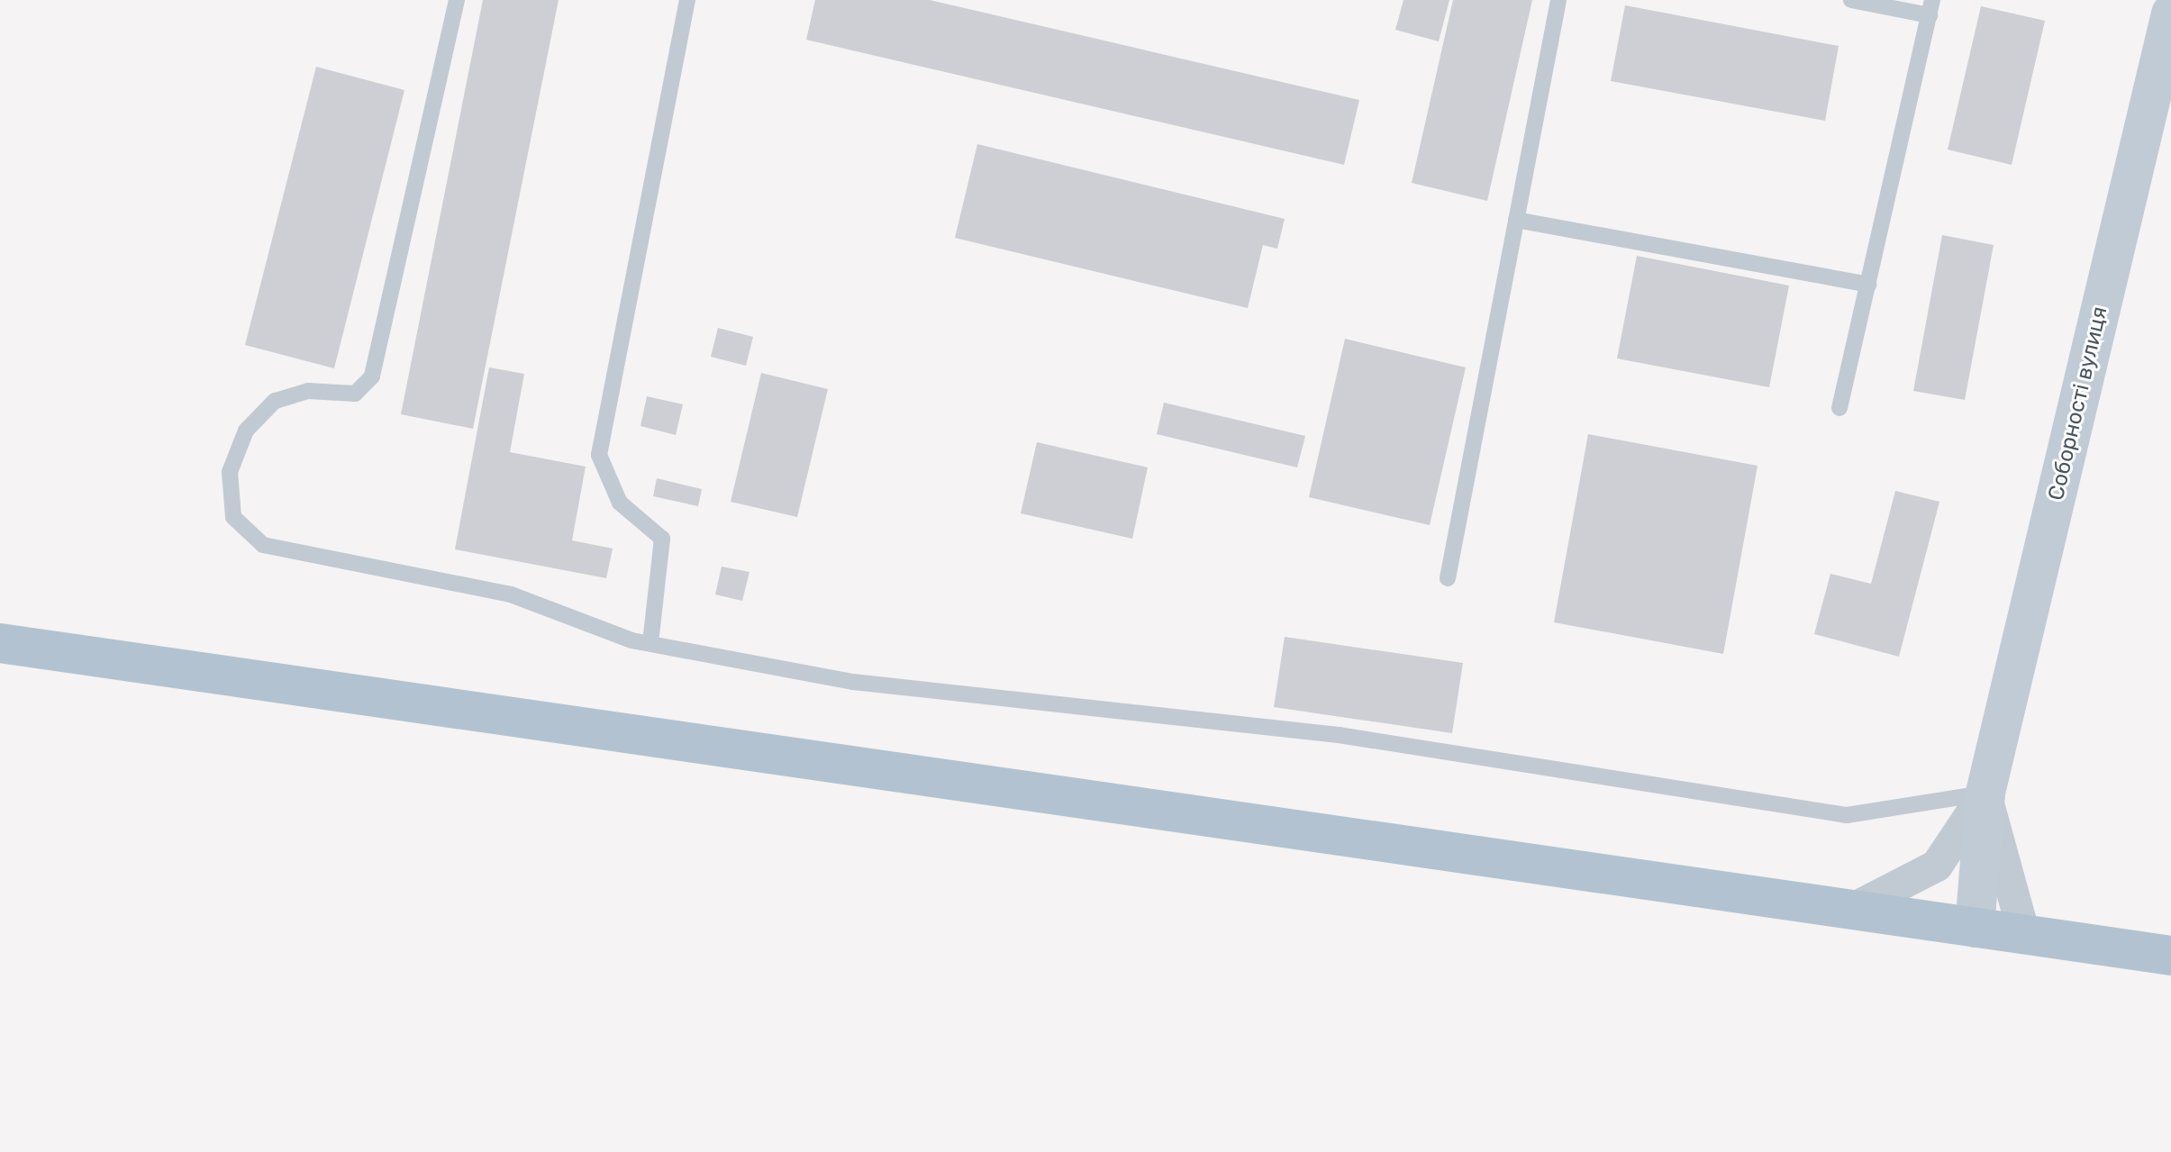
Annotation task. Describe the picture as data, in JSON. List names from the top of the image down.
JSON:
{
  "streets": {
    "street": ["Соборності вулиця"]
  }
}
